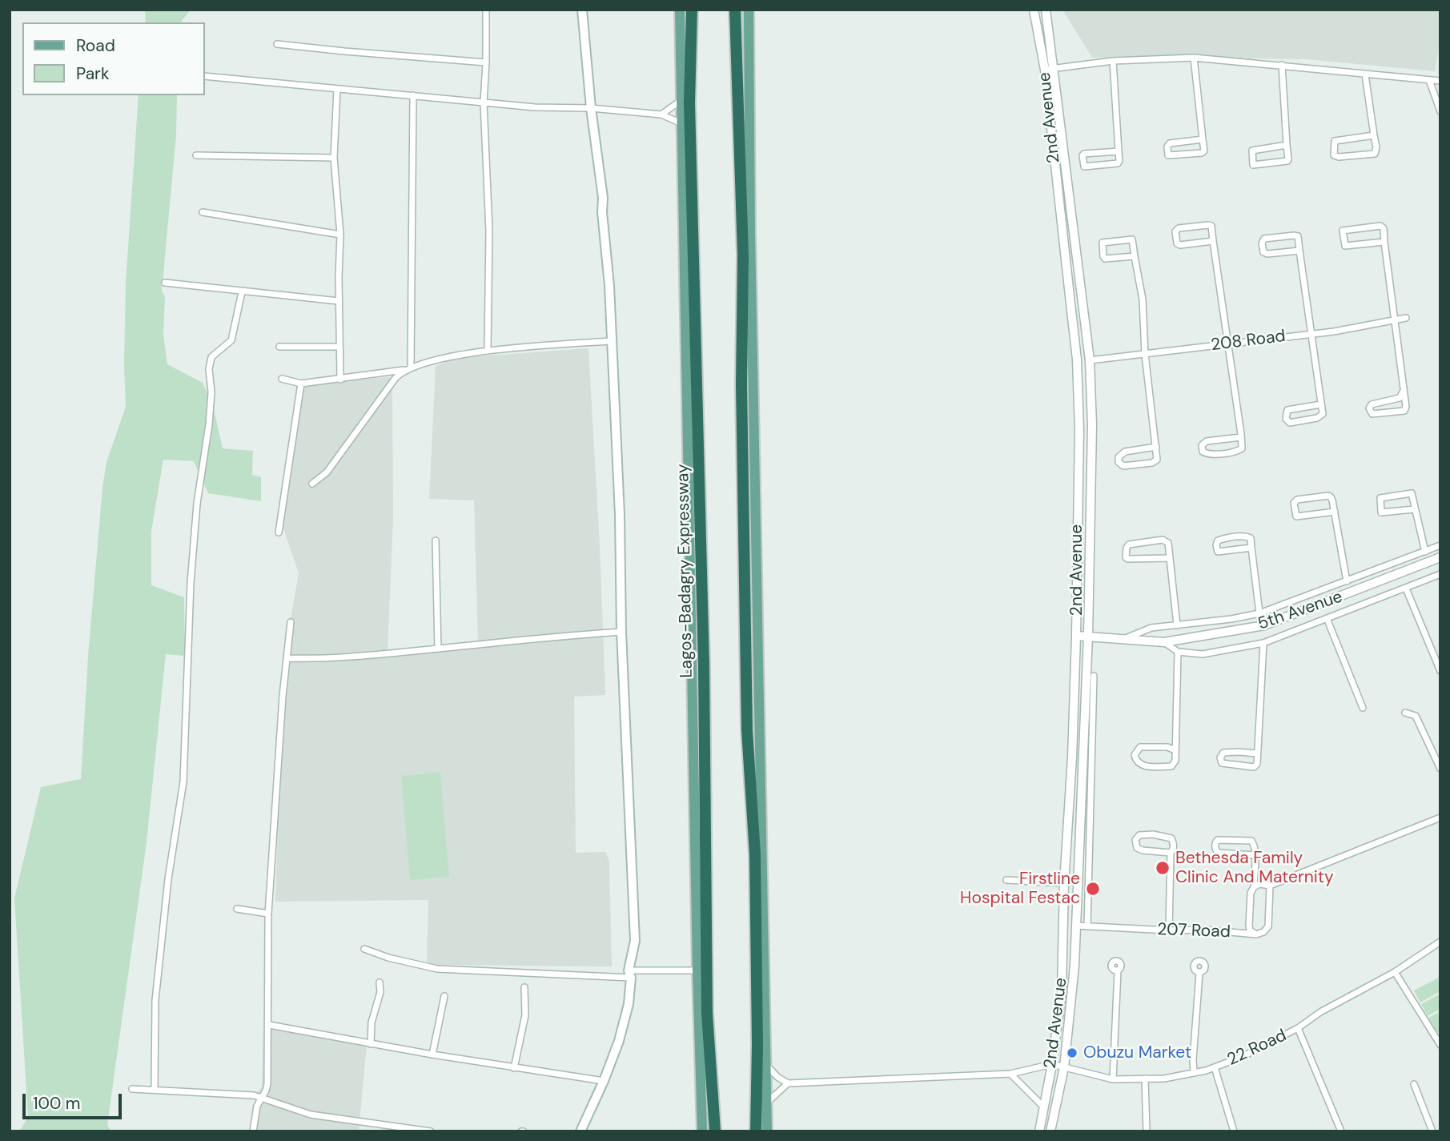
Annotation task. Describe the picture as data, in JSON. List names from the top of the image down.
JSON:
{
  "streets": {
    "highway": ["Lagos-Badagry Expressway"],
    "street": [
      "2nd Avenue",
      "208 Road",
      "5th Avenue",
      "207 Road",
      "22 Road"
    ]
  },
  "crossings": [
    ["2nd Avenue", "208 Road"],
    ["2nd Avenue", "5th Avenue"],
    ["2nd Avenue", "207 Road"],
    ["2nd Avenue", "22 Road"]
  ],
  "places": ["Bethesda Family Clinic And Maternity", "Firstline Hospital Festac", "Obuzu Market"],
  "legend": ["Road", "Park"],
  "scale_bar": "100 m"
}
